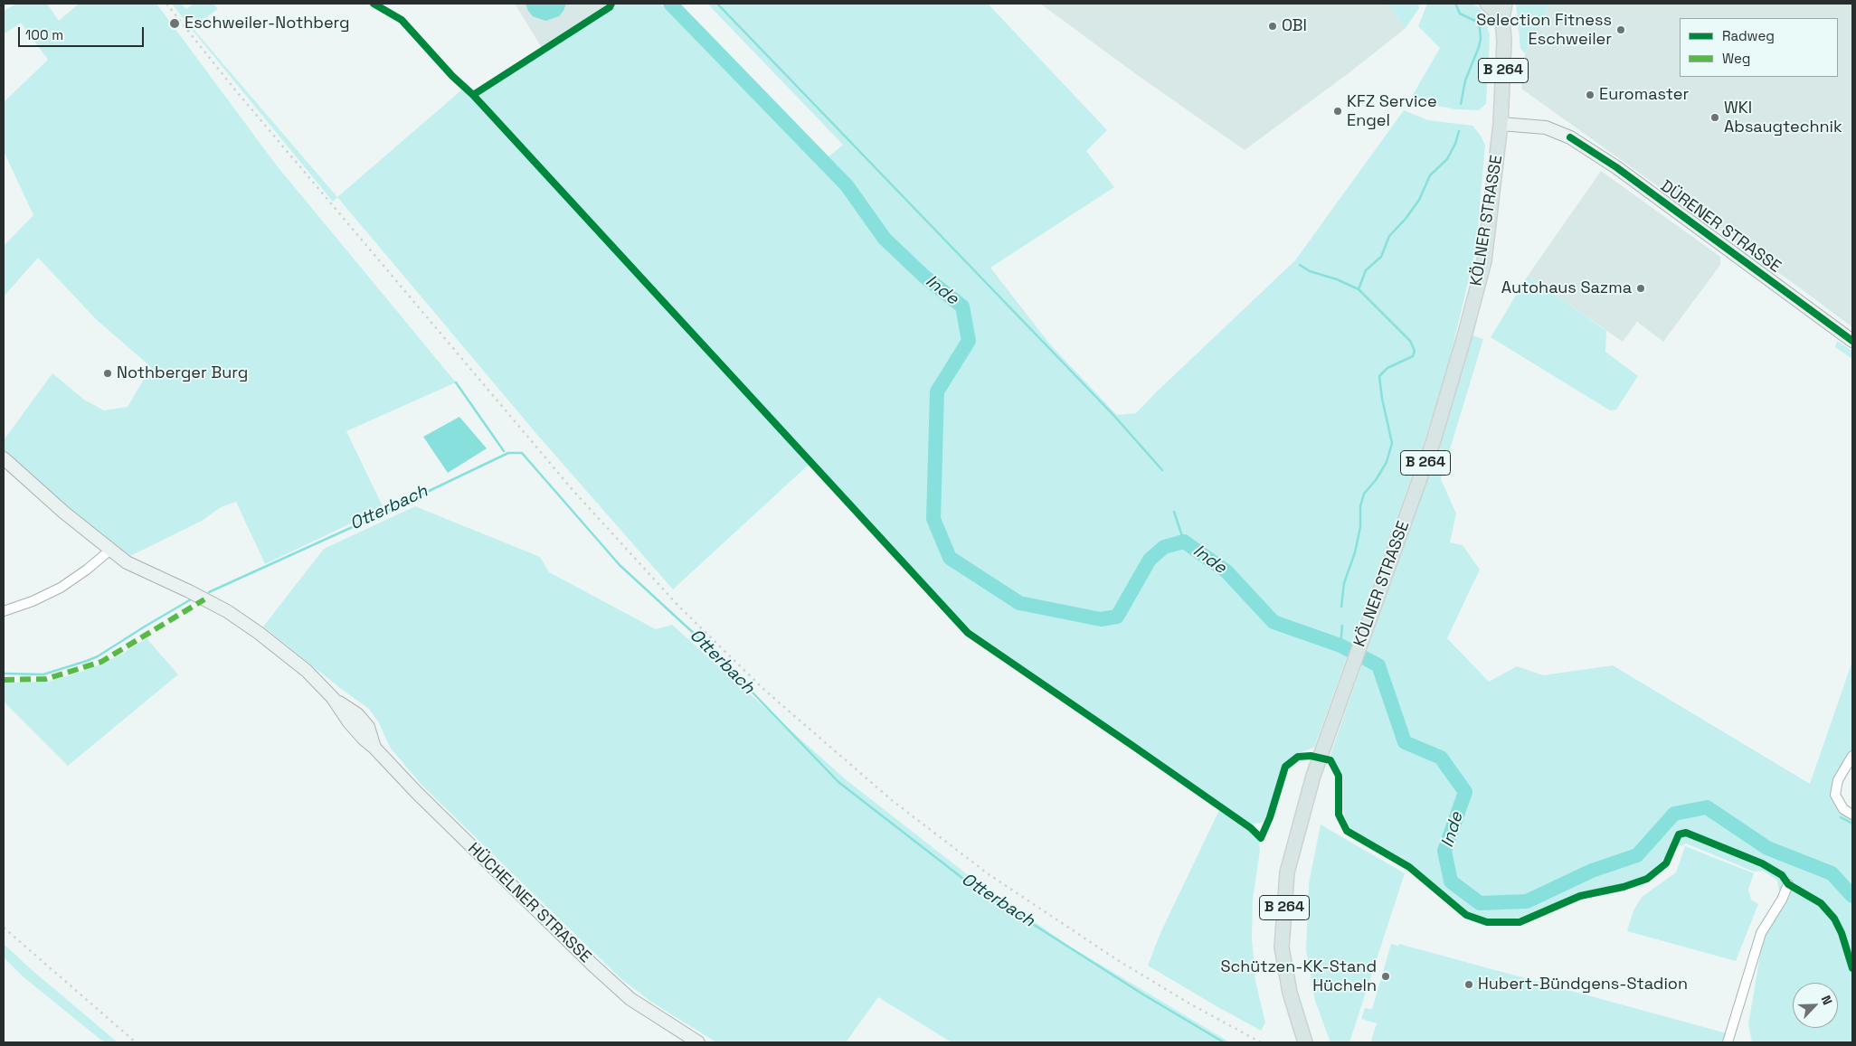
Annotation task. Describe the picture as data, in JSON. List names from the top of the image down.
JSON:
{
  "streets": {
    "main road": ["B 264", "KÖLNER STRASSE"],
    "street": ["DÜRENER STRASSE", "HÜCHELNER STRASSE"]
  },
  "crossings": [
    ["B 264", "KÖLNER STRASSE"],
    ["B 264", "DÜRENER STRASSE"],
    ["KÖLNER STRASSE", "DÜRENER STRASSE"]
  ],
  "water": ["Inde", "Otterbach"],
  "places": [
    "Eschweiler-Nothberg",
    "OBI",
    "Selection Fitness Eschweiler",
    "Euromaster",
    "KFZ Service Engel",
    "WKI Absaugtechnik",
    "Autohaus Sazma",
    "Nothberger Burg",
    "Schützen-KK-Stand Hücheln",
    "Hubert-Bündgens-Stadion"
  ],
  "legend": ["Radweg", "Weg"],
  "scale_bar": "100 m",
  "north": "top right"
}
